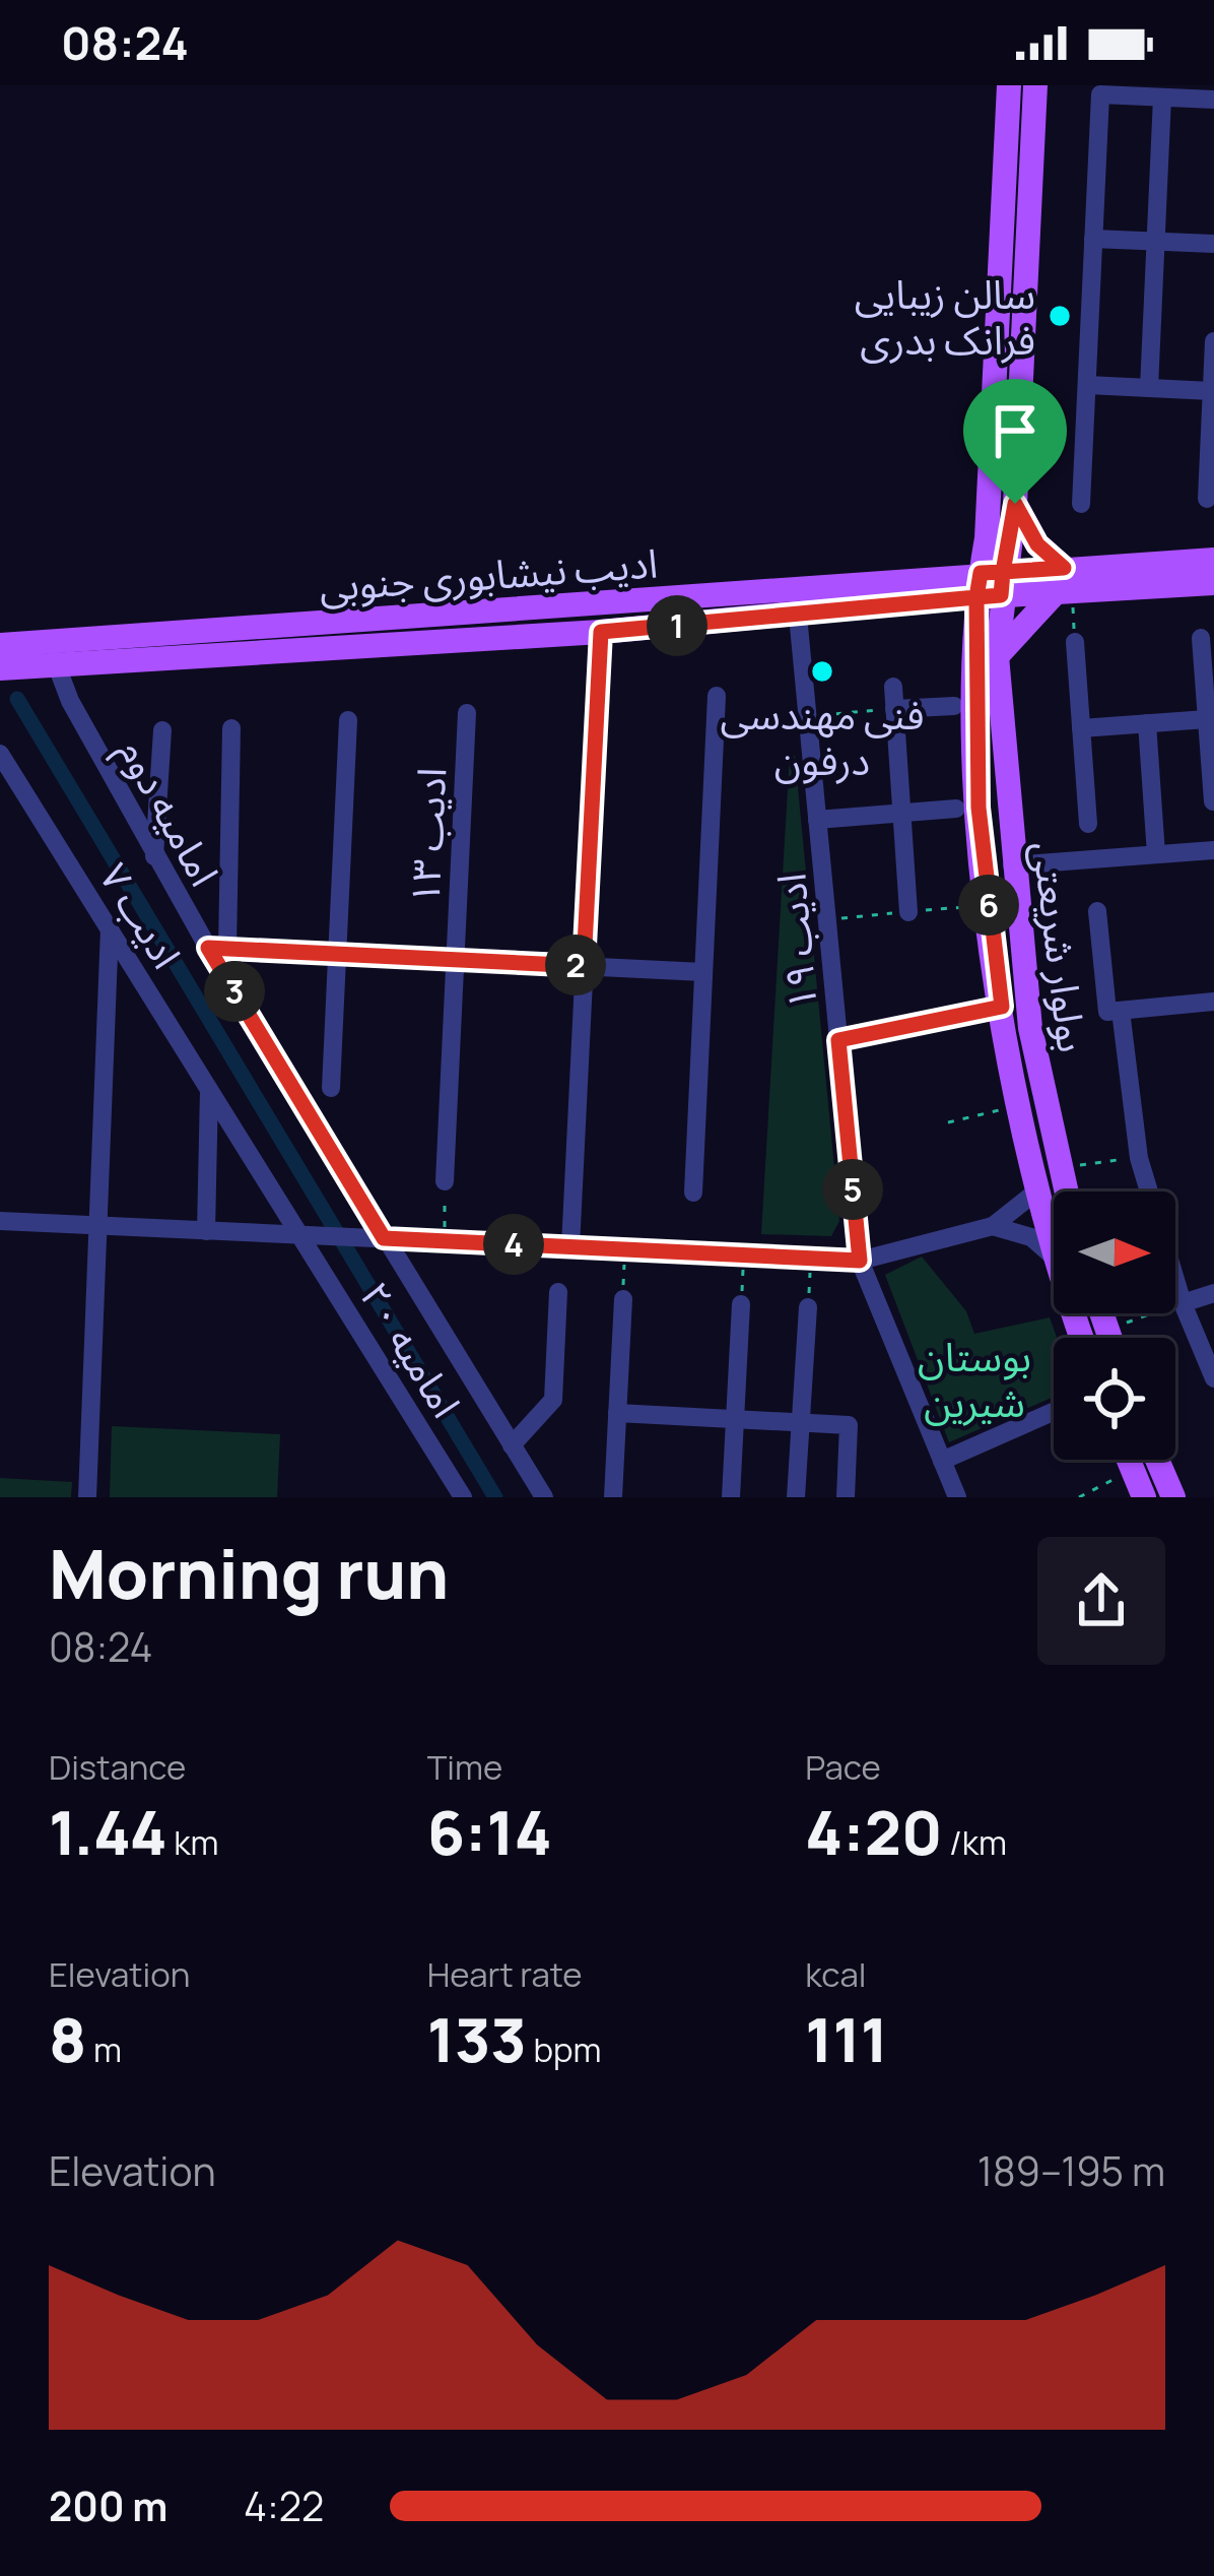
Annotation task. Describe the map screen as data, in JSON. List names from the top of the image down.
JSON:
{
  "streets": {
    "main road": ["ادیب نیشابوری جنوبی", "بولوار شریعتی"],
    "street": [
      "امامیه دوم",
      "ادیب ۱۳",
      "ادیب ۷",
      "ادیب ۱۹",
      "امامیه ۲۰"
    ]
  },
  "crossings": [
    ["ادیب نیشابوری جنوبی", "امامیه دوم"],
    ["ادیب نیشابوری جنوبی", "ادیب ۱۹"],
    ["ادیب نیشابوری جنوبی", "بولوار شریعتی"],
    ["امامیه دوم", "امامیه ۲۰"],
    ["ادیب ۷", "امامیه ۲۰"]
  ],
  "parks": ["بوستان شیرین"],
  "places": ["سالن زیبایی فرانک بدری", "فنی مهندسی درفون"],
  "north": "right",
  "page": {
    "status": "08:24",
    "pins": [
      "1",
      "6",
      "2",
      "3",
      "5",
      "4"
    ],
    "heading": ["Morning run", "08:24"],
    "stats": [
      ["Distance", "1.44 km"],
      ["Time", "6:14"],
      ["Pace", "4:20 /km"],
      ["Elevation", "8 m"],
      ["Heart rate", "133 bpm"],
      ["kcal", "111"]
    ],
    "chart": ["Elevation", "189–195 m"],
    "list": [
      {
        "name": "200 m",
        "note": "4:22"
      }
    ]
  }
}
